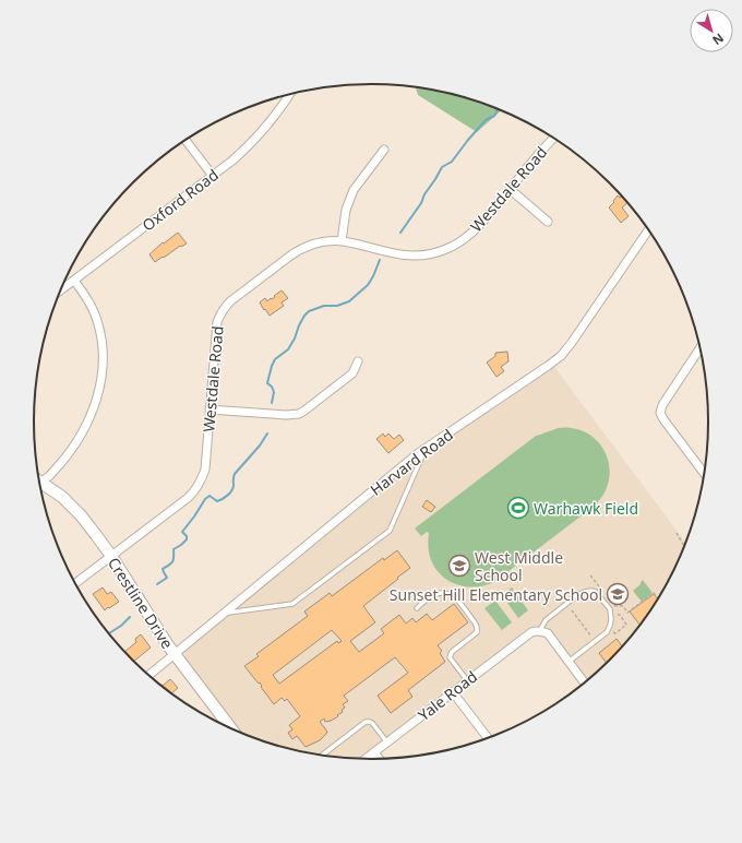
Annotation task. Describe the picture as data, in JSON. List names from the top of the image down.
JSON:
{
  "streets": {
    "street": [
      "Westdale Road",
      "Oxford Road",
      "Harvard Road",
      "Crestline Drive",
      "Yale Road"
    ]
  },
  "crossings": [
    ["Westdale Road", "Crestline Drive"],
    ["Harvard Road", "Crestline Drive"]
  ],
  "places": {
    "sports": ["Warhawk Field"],
    "school or university": ["West Middle School", "Sunset Hill Elementary School"]
  },
  "north": "bottom right"
}
